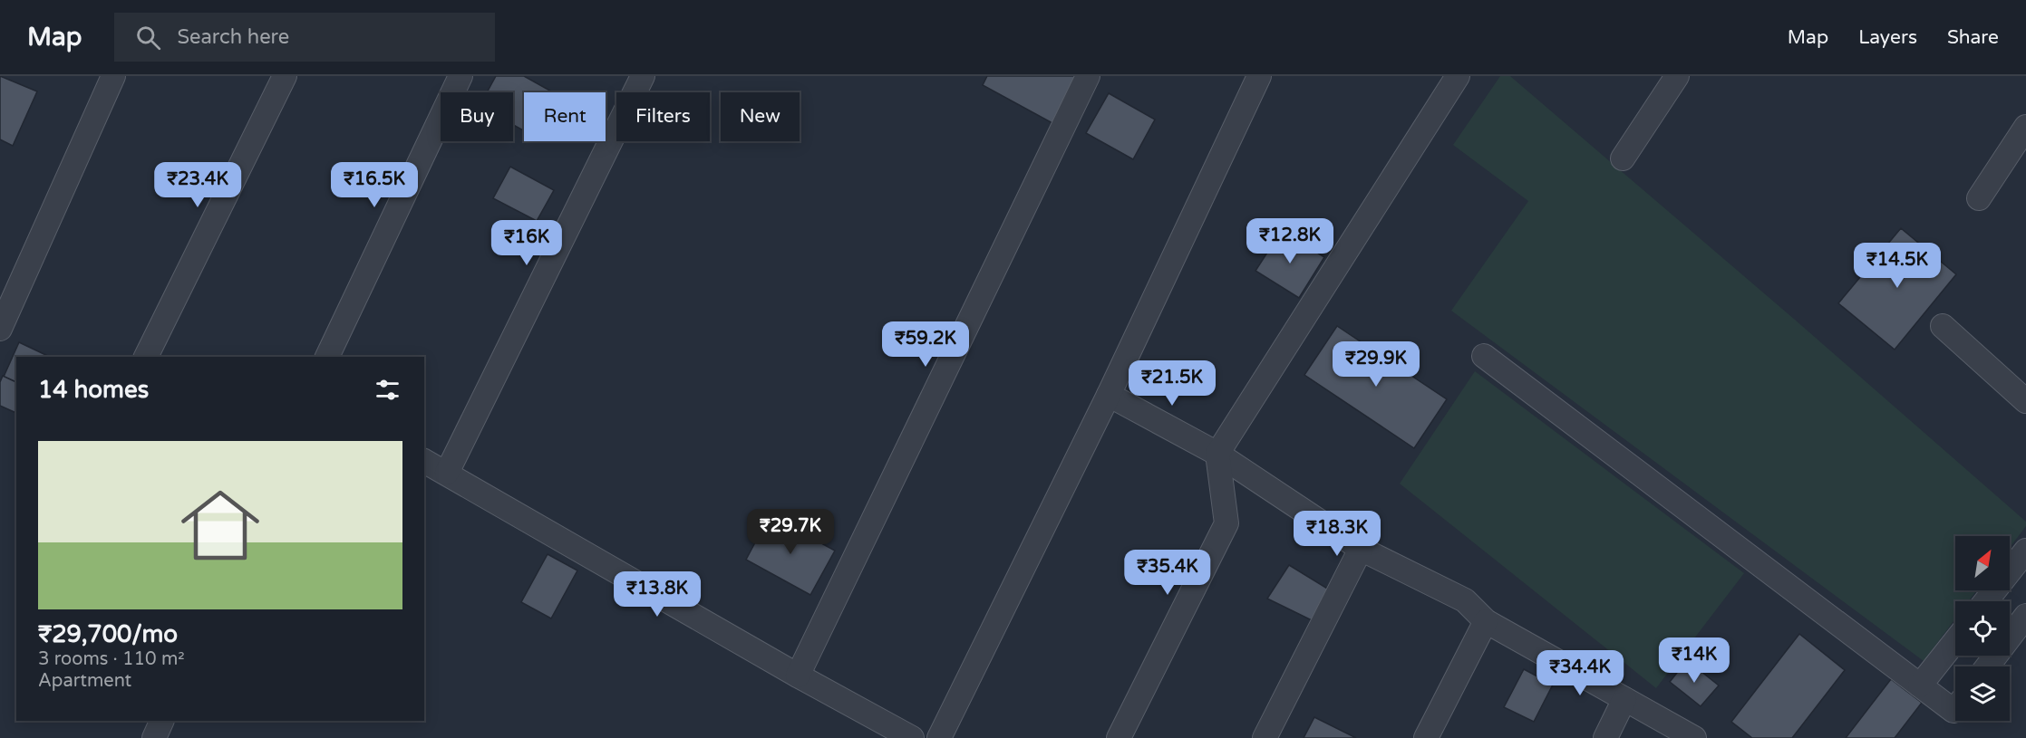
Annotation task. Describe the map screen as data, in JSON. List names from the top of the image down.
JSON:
{
  "north": "top right",
  "page": {
    "header": "Map",
    "search": "Search here",
    "nav": ["Map", "Layers", "Share"],
    "chip": [
      "Buy",
      "Rent",
      "Filters",
      "New"
    ],
    "price": [
      "₹23.4K",
      "₹16.5K",
      "₹12.8K",
      "₹16K",
      "₹14.5K",
      "₹59.2K",
      "₹29.9K",
      "₹21.5K",
      "₹29.7K",
      "₹18.3K",
      "₹35.4K",
      "₹13.8K",
      "₹14K",
      "₹34.4K"
    ],
    "heading": "14 homes",
    "list": [
      {
        "name": "₹29,700/mo",
        "note": "3 rooms · 110 m² · Apartment"
      }
    ]
  }
}
